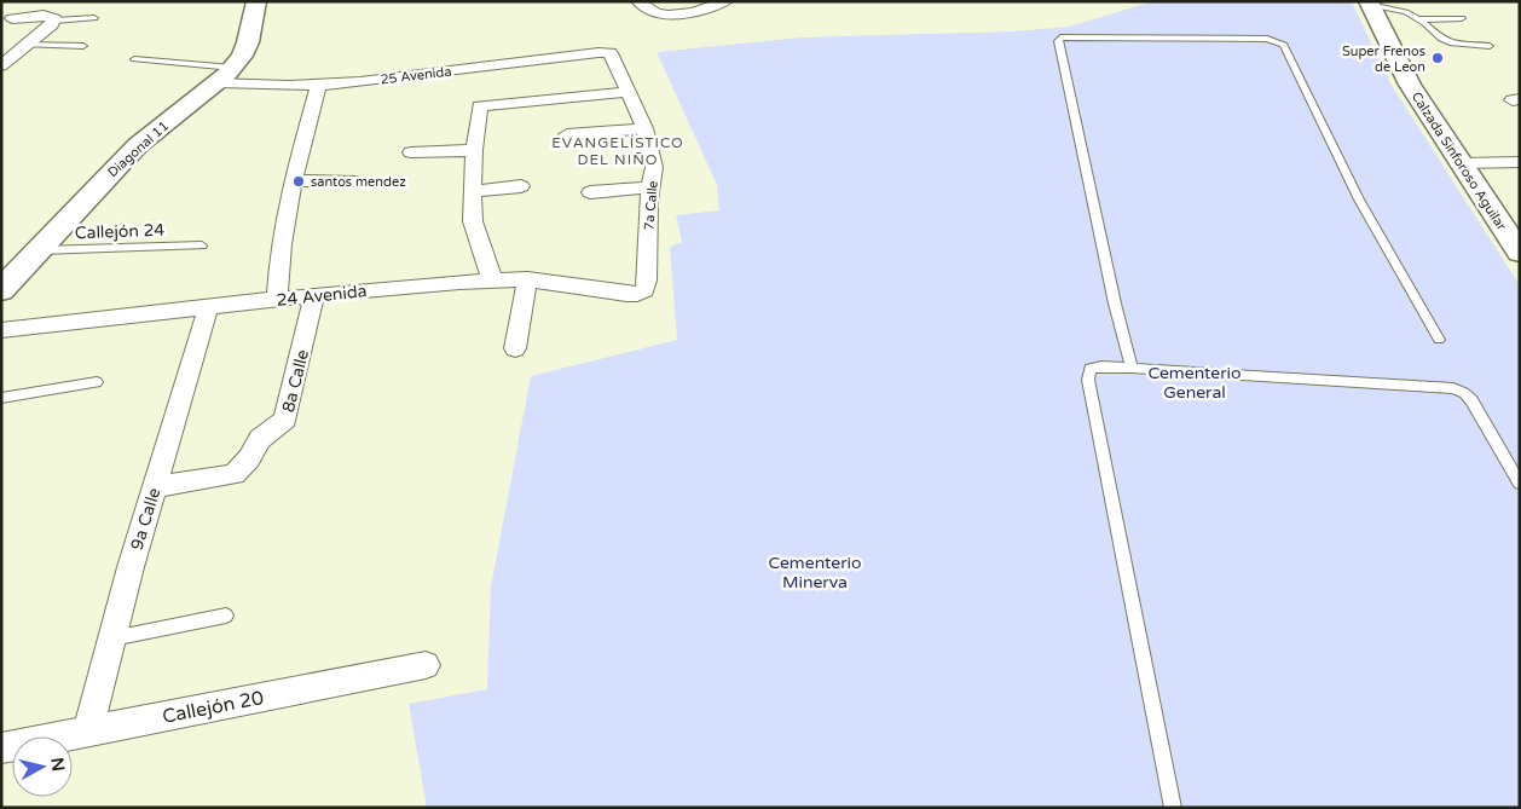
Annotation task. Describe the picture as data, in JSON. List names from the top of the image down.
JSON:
{
  "streets": {
    "main road": ["Diagonal 11", "Calzada Sinforoso Aguilar"],
    "street": [
      "25 Avenida",
      "7a Calle",
      "24 Avenida",
      "8a Calle",
      "9a Calle",
      "Callejón 20"
    ],
    "lane": ["Callejón 24"]
  },
  "crossings": [
    ["25 Avenida", "Diagonal 11"],
    ["25 Avenida", "7a Calle"],
    ["Diagonal 11", "Callejón 24"],
    ["7a Calle", "24 Avenida"],
    ["24 Avenida", "8a Calle"],
    ["24 Avenida", "9a Calle"],
    ["8a Calle", "9a Calle"],
    ["9a Calle", "Callejón 20"]
  ],
  "districts": ["EVANGELÍSTICO DEL NIÑO"],
  "parks": ["Cementerio General", "Cementerio Minerva"],
  "places": ["Super Frenos de Leon", "santos mendez"],
  "north": "right"
}
